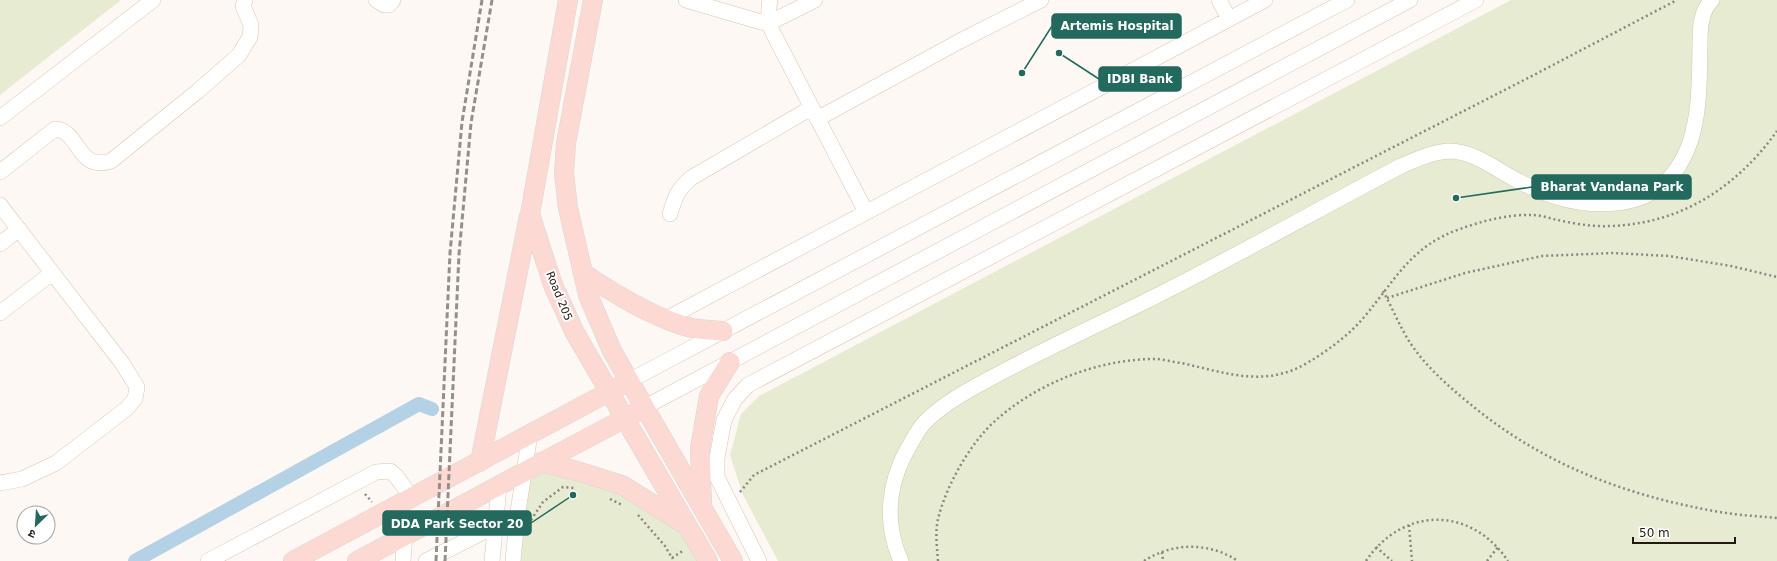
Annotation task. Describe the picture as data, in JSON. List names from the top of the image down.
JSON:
{
  "streets": {
    "main road": ["Road 205"]
  },
  "places": [
    "IDBI Bank",
    "Artemis Hospital",
    "Bharat Vandana Park",
    "DDA Park Sector 20"
  ],
  "scale_bar": "50 m",
  "north": "bottom left"
}
